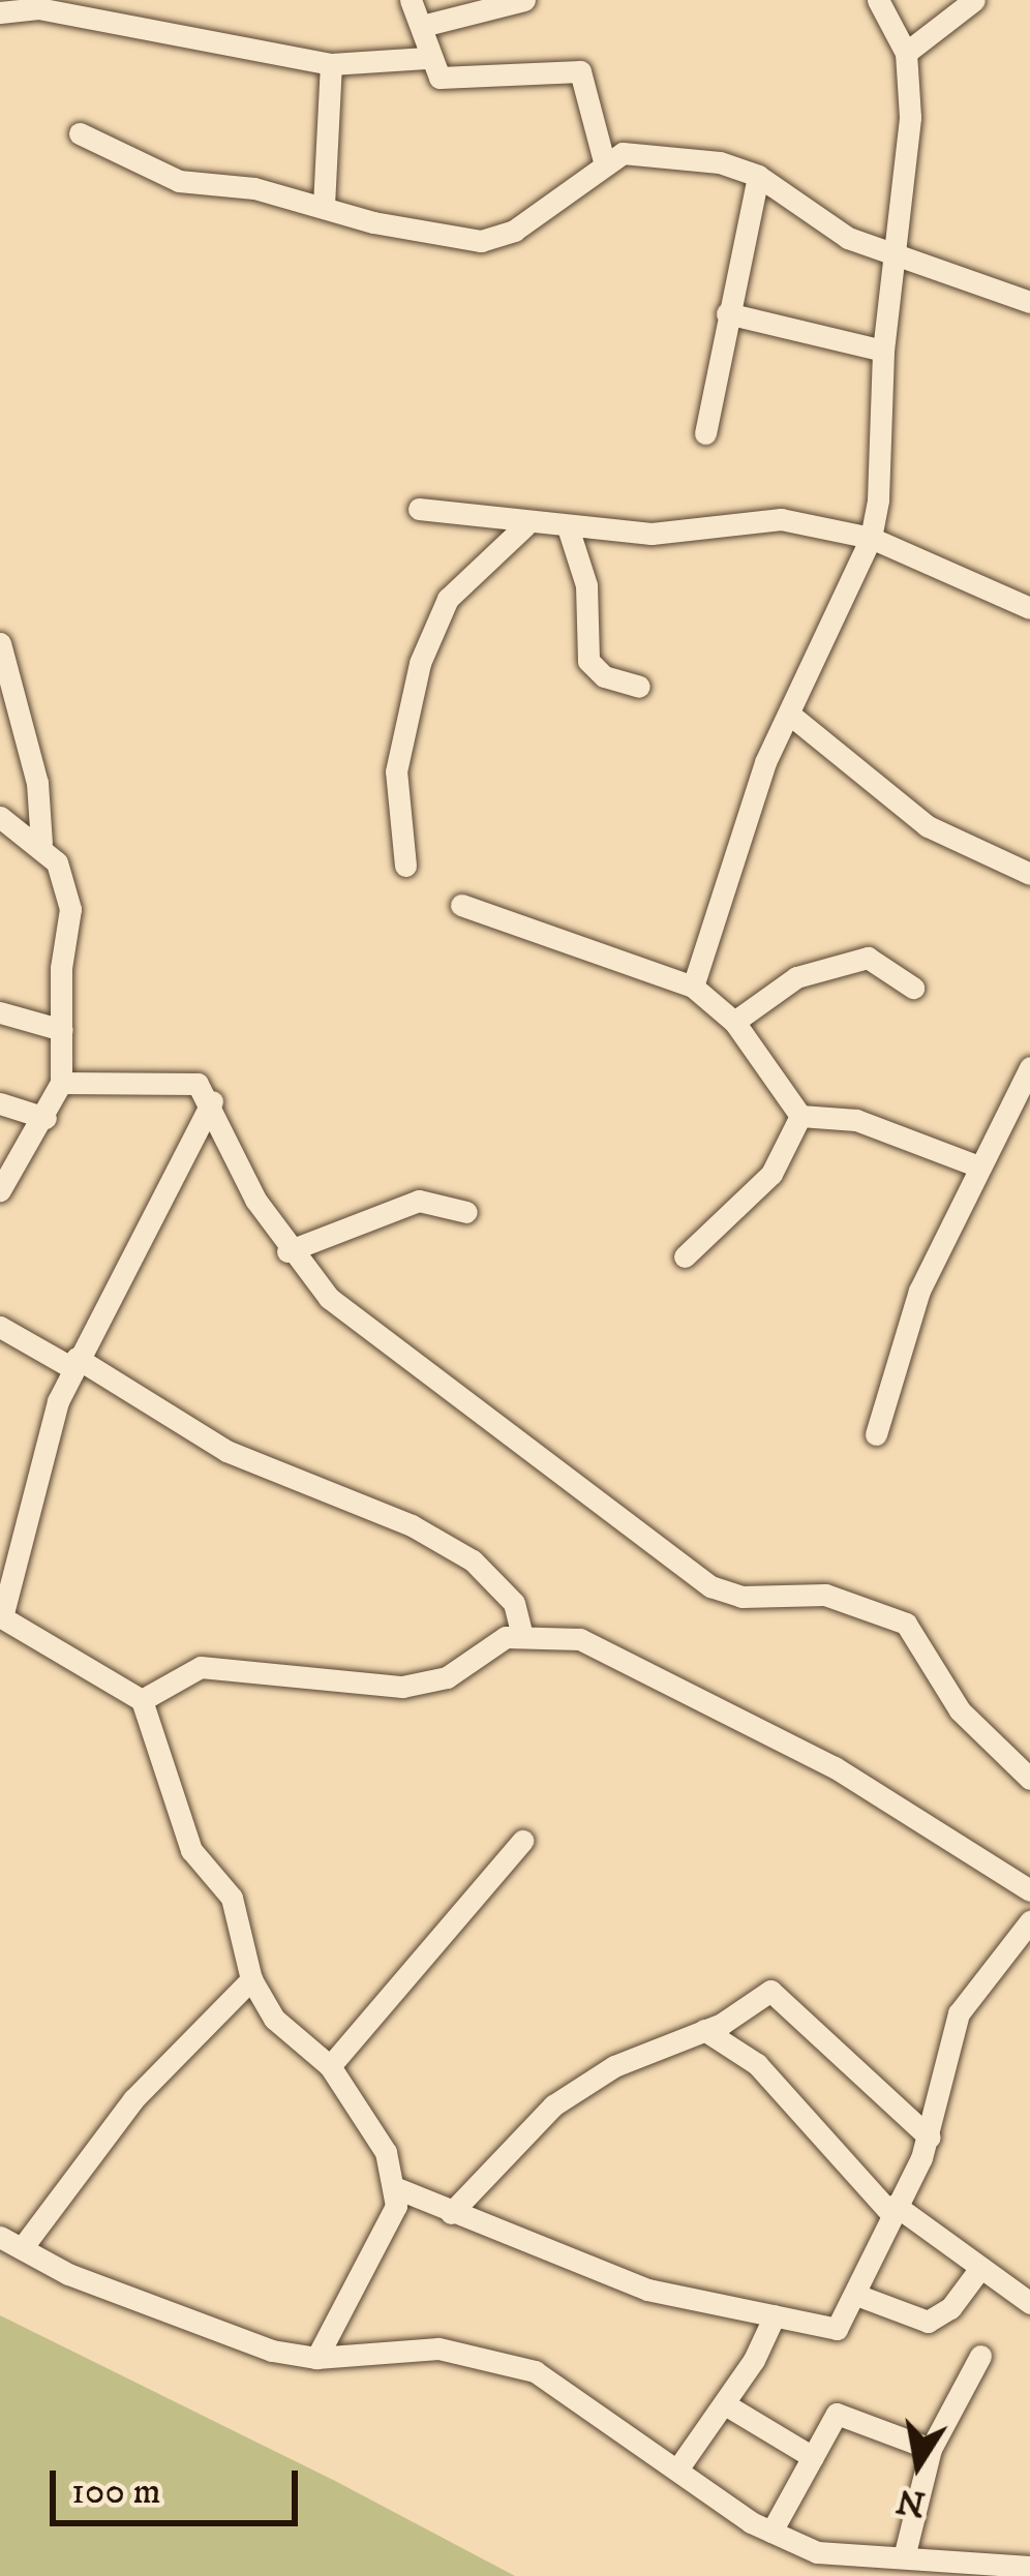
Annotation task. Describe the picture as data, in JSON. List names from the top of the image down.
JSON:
{
  "scale_bar": "100 m",
  "north": "bottom"
}
